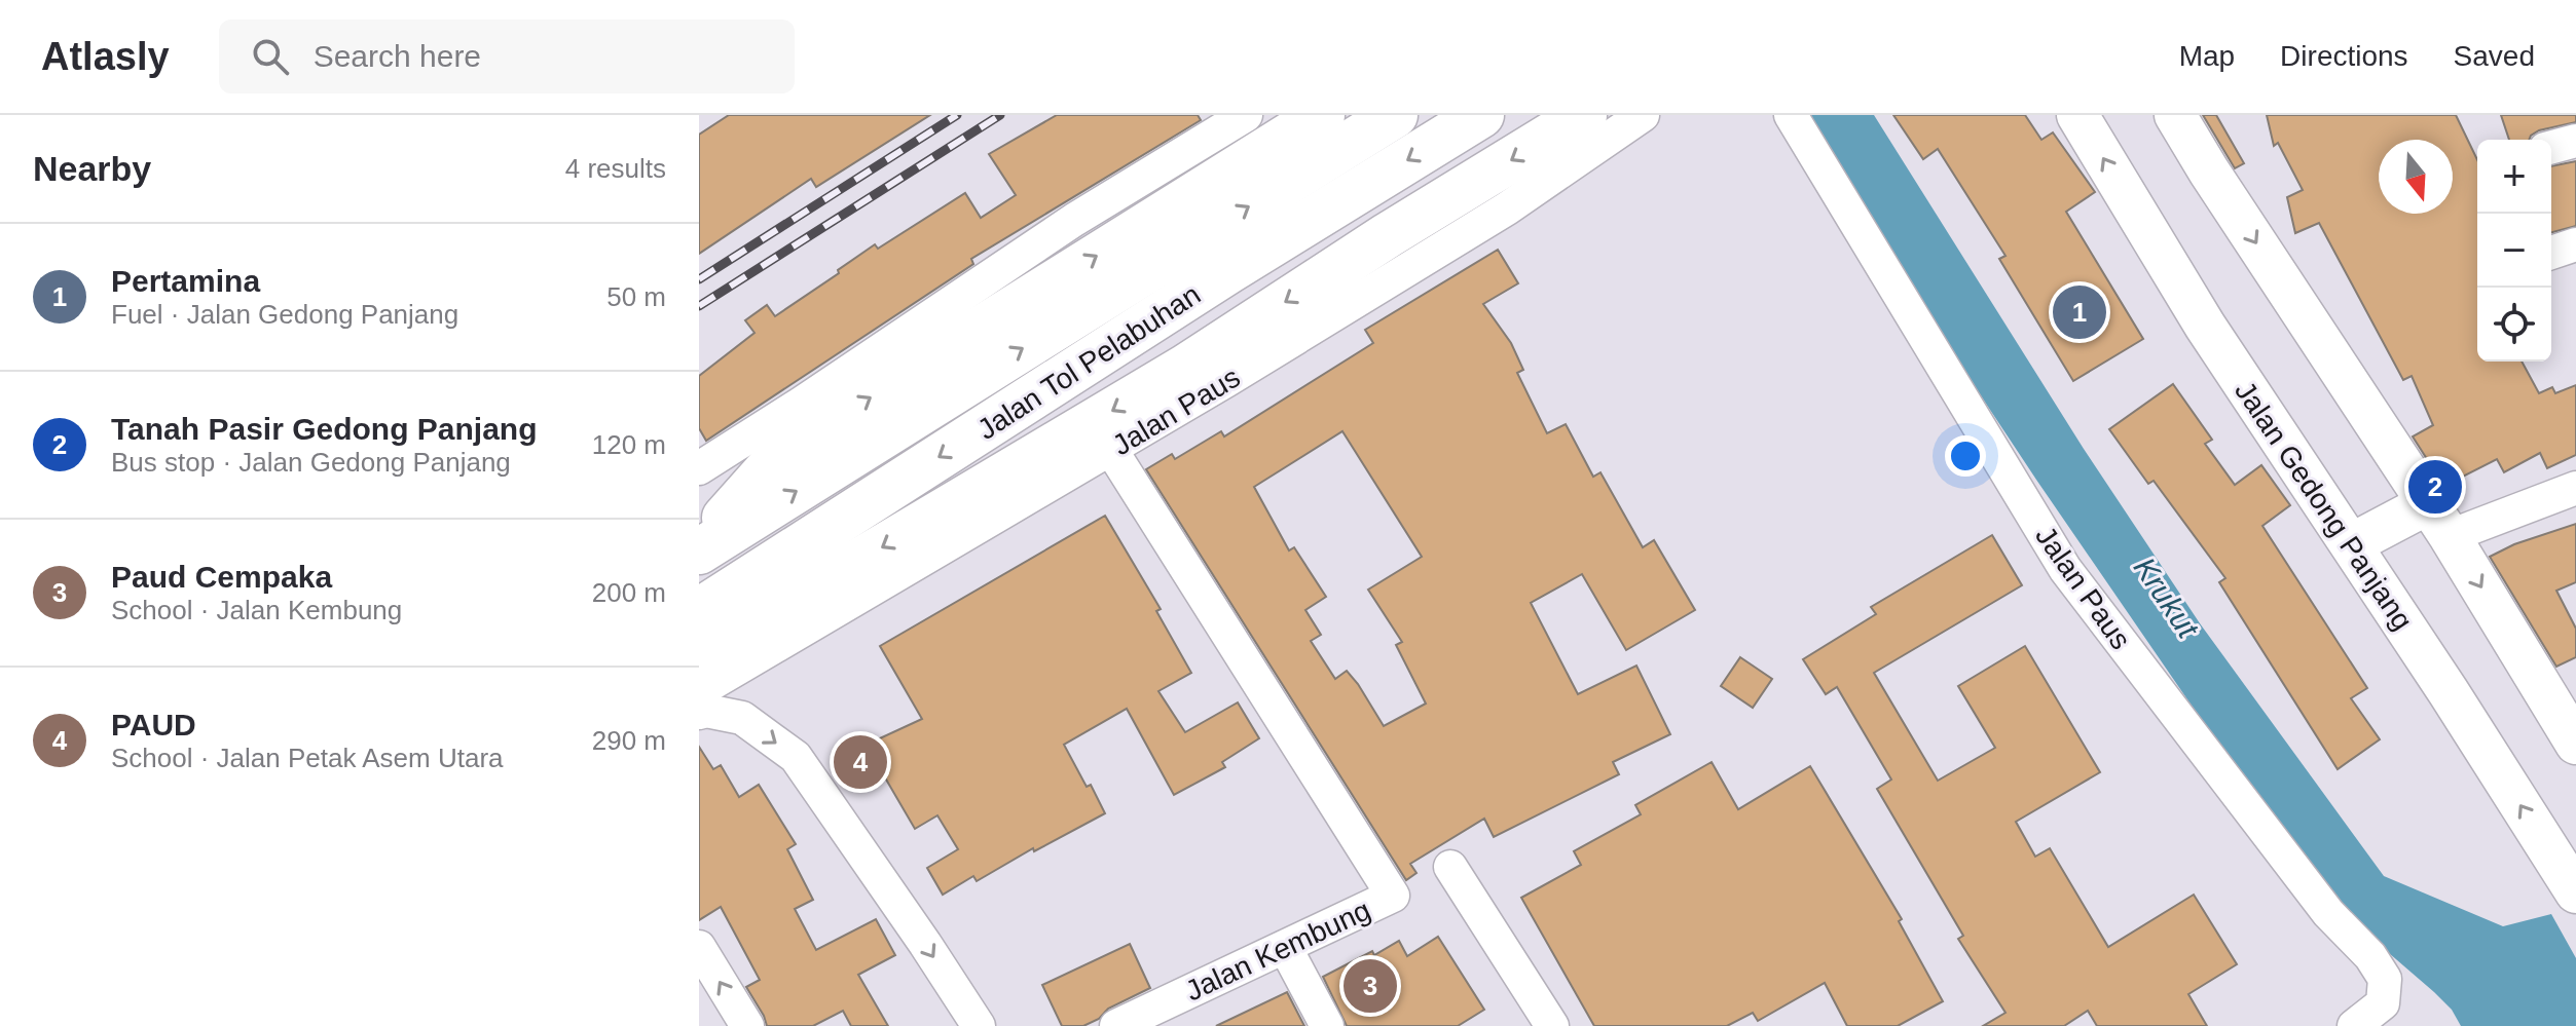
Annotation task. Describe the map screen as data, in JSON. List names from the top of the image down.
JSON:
{
  "streets": {
    "highway": ["Jalan Tol Pelabuhan"],
    "main road": ["Jalan Gedong Panjang"],
    "street": ["Jalan Paus", "Jalan Kembung"]
  },
  "crossings": [
    ["Jalan Paus", "Jalan Kembung"]
  ],
  "water": ["Krukut"],
  "north": "bottom",
  "page": {
    "header": "Atlasly",
    "search": "Search here",
    "nav": ["Map", "Directions", "Saved"],
    "heading": ["Nearby", "4 results"],
    "map_buttons": ["+", "−"],
    "list": [
      {
        "mark": "1",
        "name": "Pertamina",
        "note": "Fuel · Jalan Gedong Panjang",
        "value": "50 m"
      },
      {
        "mark": "2",
        "name": "Tanah Pasir Gedong Panjang",
        "note": "Bus stop · Jalan Gedong Panjang",
        "value": "120 m"
      },
      {
        "mark": "3",
        "name": "Paud Cempaka",
        "note": "School · Jalan Kembung",
        "value": "200 m"
      },
      {
        "mark": "4",
        "name": "PAUD",
        "note": "School · Jalan Petak Asem Utara",
        "value": "290 m"
      }
    ],
    "pins": [
      "1",
      "2",
      "4",
      "3"
    ]
  }
}
